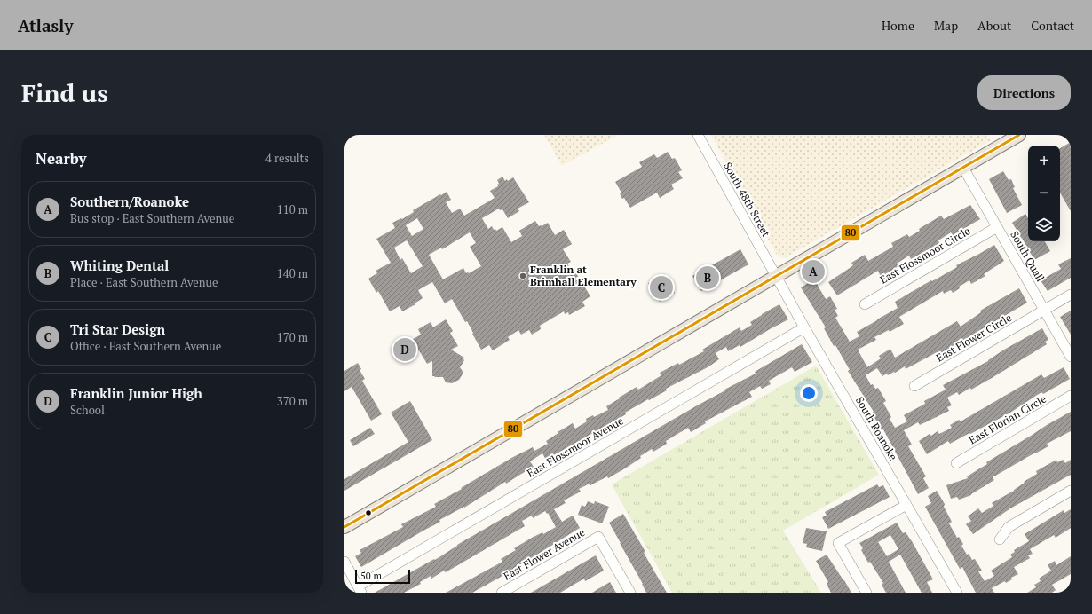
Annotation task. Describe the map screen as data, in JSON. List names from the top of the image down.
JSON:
{
  "streets": {
    "street": [
      "South 48th Street",
      "East Flossmoor Circle",
      "South Quail",
      "East Flower Circle",
      "East Florian Circle",
      "South Roanoke",
      "East Flossmoor Avenue",
      "East Flower Avenue"
    ]
  },
  "crossings": [
    ["South 48th Street", "South Roanoke"],
    ["East Flossmoor Circle", "South Quail"],
    ["South Quail", "East Flower Circle"],
    ["South Roanoke", "East Flossmoor Avenue"]
  ],
  "places": ["Franklin at Brimhall Elementary"],
  "lines": ["transit line 80"],
  "scale_bar": "50 m",
  "page": {
    "header": "Atlasly",
    "nav": [
      "Home",
      "Map",
      "About",
      "Contact"
    ],
    "buttons": "Directions",
    "title": "Find us",
    "heading": ["Nearby", "4 results"],
    "map_buttons": ["+", "−"],
    "list": [
      {
        "mark": "A",
        "name": "Southern/Roanoke",
        "note": "Bus stop · East Southern Avenue",
        "value": "110 m"
      },
      {
        "mark": "B",
        "name": "Whiting Dental",
        "note": "Place · East Southern Avenue",
        "value": "140 m"
      },
      {
        "mark": "C",
        "name": "Tri Star Design",
        "note": "Office · East Southern Avenue",
        "value": "170 m"
      },
      {
        "mark": "D",
        "name": "Franklin Junior High",
        "note": "School",
        "value": "370 m"
      }
    ],
    "pins": [
      "A",
      "B",
      "C",
      "D"
    ],
    "scale": "50 m"
  }
}
